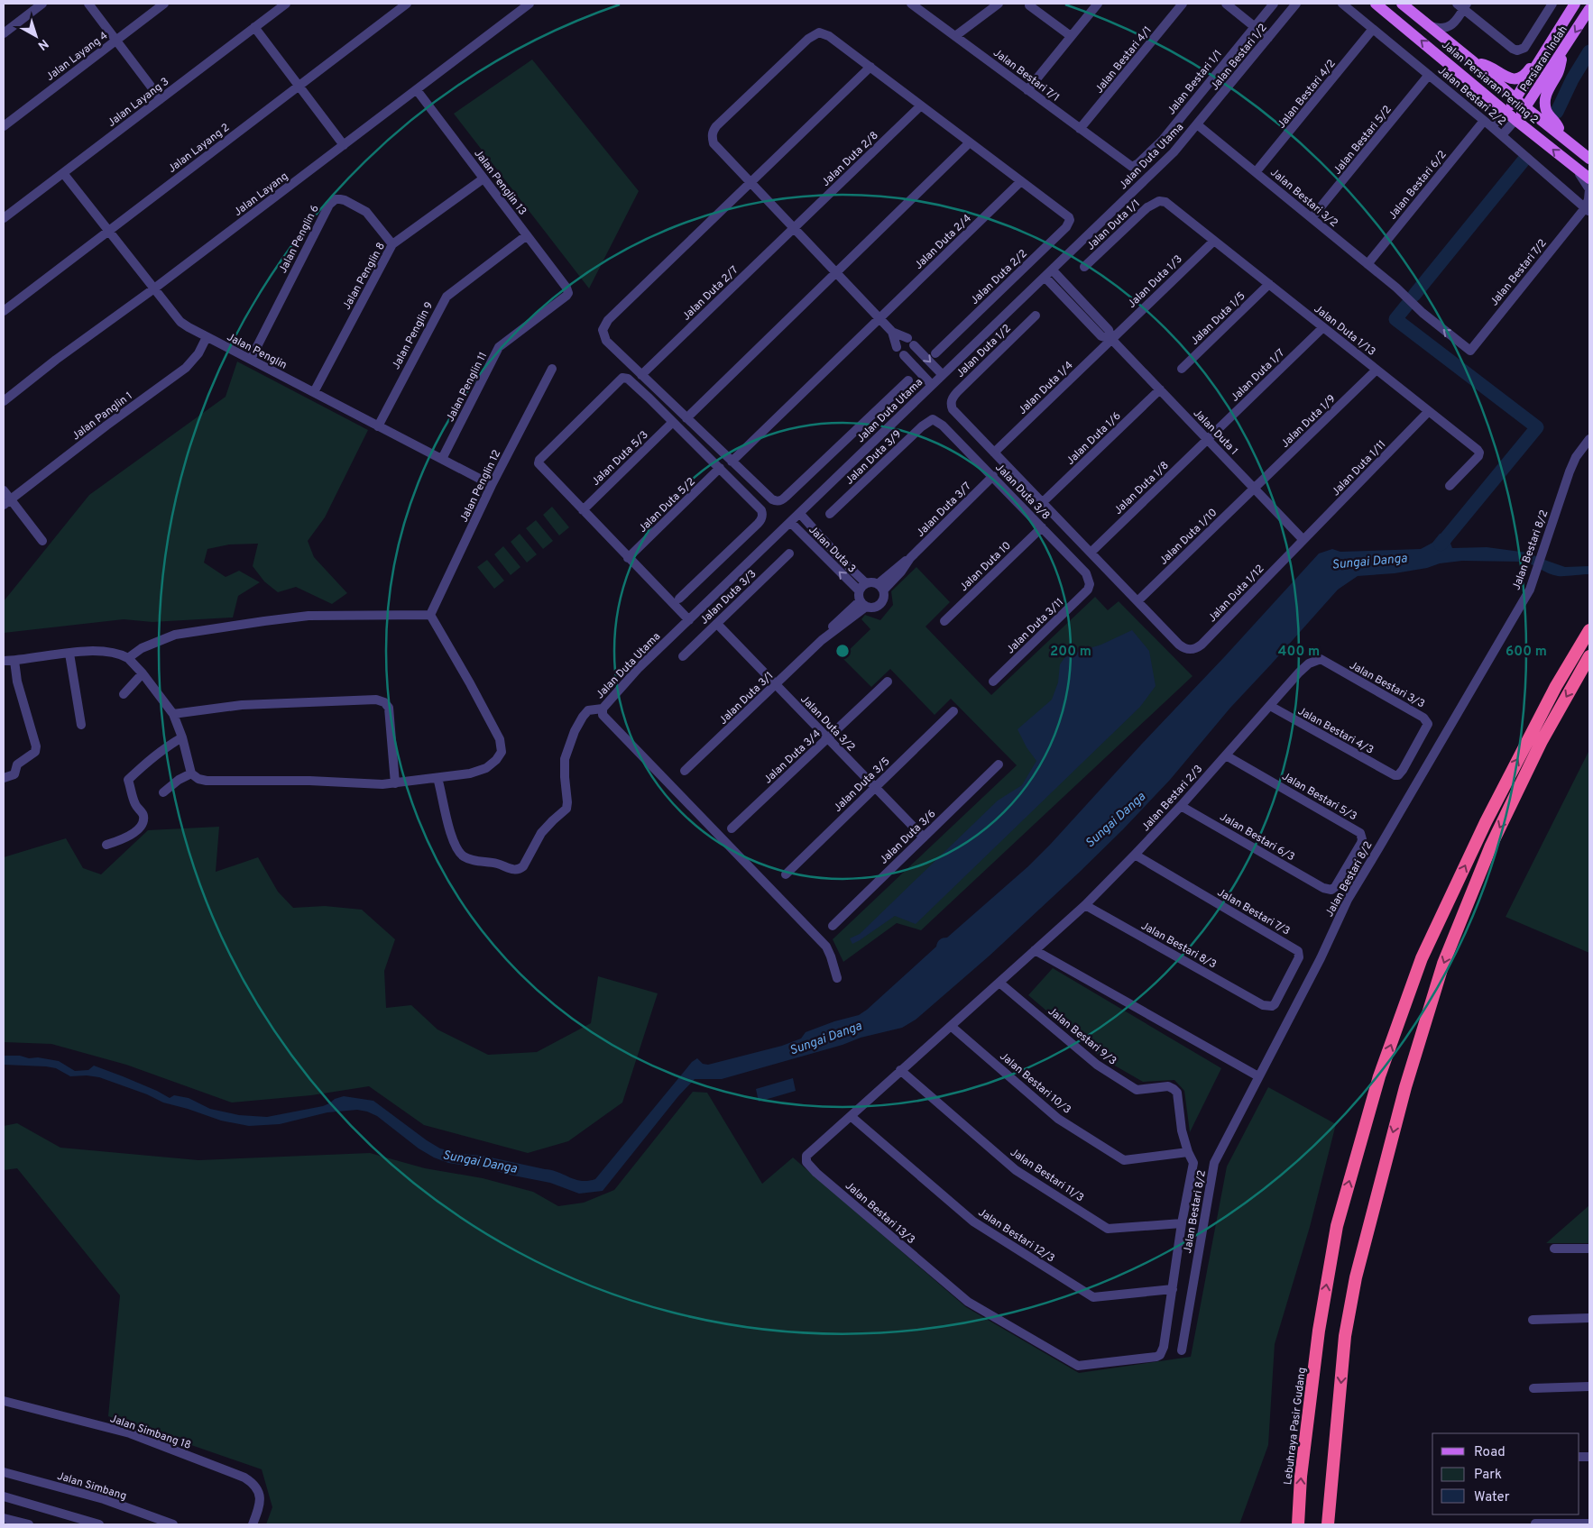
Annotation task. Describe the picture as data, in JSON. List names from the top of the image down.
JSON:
{
  "streets": {
    "highway": ["Lebuhraya Pasir Gudang"],
    "main road": ["Persiaran Indah", "Jalan Persiaran Perling 2"],
    "street": [
      "Jalan Layang 4",
      "Jalan Bestari 1/2",
      "Jalan Bestari 4/1",
      "Jalan Bestari 7/1",
      "Jalan Bestari 1/1",
      "Jalan Bestari 4/2",
      "Jalan Bestari 2/2",
      "Jalan Layang 3",
      "Jalan Bestari 5/2",
      "Jalan Layang 2",
      "Jalan Duta Utama",
      "Jalan Duta 2/8",
      "Jalan Penglin 13",
      "Jalan Bestari 6/2",
      "Jalan Layang",
      "Jalan Bestari 3/2",
      "Jalan Duta 1/1",
      "Jalan Penglin 6",
      "Jalan Duta 2/4",
      "Jalan Bestari 7/2",
      "Jalan Penglin 8",
      "Jalan Duta 2/2",
      "Jalan Duta 1/3",
      "Jalan Duta 2/7",
      "Jalan Duta 1/5",
      "Jalan Duta 1/13",
      "Jalan Penglin 9",
      "Jalan Penglin",
      "Jalan Duta 1/2",
      "Jalan Duta 1/7",
      "Jalan Penglin 11",
      "Jalan Duta 1/4",
      "Jalan Panglin 1",
      "Jalan Duta 1/9",
      "Jalan Duta 1",
      "Jalan Duta 1/6",
      "Jalan Duta 3/9",
      "Jalan Duta 5/3",
      "Jalan Duta 1/11",
      "Jalan Penglin 12",
      "Jalan Duta 1/8",
      "Jalan Duta 3/8",
      "Jalan Duta 5/2",
      "Jalan Duta 3/7",
      "Jalan Duta 1/10",
      "Jalan Duta 3",
      "Jalan Bestari 8/2",
      "Jalan Duta 10",
      "Jalan Duta 1/12",
      "Jalan Duta 3/3",
      "Jalan Duta 3/11",
      "Jalan Bestari 3/3",
      "Jalan Duta 3/1",
      "Jalan Duta 3/2",
      "Jalan Bestari 4/3",
      "Jalan Duta 3/4",
      "Jalan Duta 3/5",
      "Jalan Bestari 5/3",
      "Jalan Bestari 2/3",
      "Jalan Duta 3/6",
      "Jalan Bestari 6/3",
      "Jalan Bestari 7/3",
      "Jalan Bestari 8/3",
      "Jalan Bestari 9/3",
      "Jalan Bestari 10/3",
      "Jalan Bestari 11/3",
      "Jalan Bestari 13/3",
      "Jalan Bestari 12/3",
      "Jalan Simbang 18",
      "Jalan Simbang"
    ]
  },
  "crossings": [
    ["Jalan Bestari 1/2", "Jalan Duta Utama"],
    ["Jalan Bestari 1/2", "Jalan Bestari 3/2"],
    ["Persiaran Indah", "Jalan Persiaran Perling 2"],
    ["Jalan Bestari 4/1", "Jalan Bestari 7/1"],
    ["Jalan Bestari 7/1", "Jalan Bestari 1/1"],
    ["Jalan Bestari 4/2", "Jalan Bestari 2/2"],
    ["Jalan Bestari 4/2", "Jalan Bestari 3/2"],
    ["Jalan Bestari 2/2", "Jalan Bestari 5/2"],
    ["Jalan Bestari 2/2", "Jalan Bestari 6/2"],
    ["Jalan Bestari 2/2", "Jalan Bestari 7/2"],
    ["Jalan Layang 3", "Jalan Penglin"],
    ["Jalan Bestari 5/2", "Jalan Bestari 3/2"],
    ["Jalan Layang 2", "Jalan Penglin"],
    ["Jalan Duta Utama", "Jalan Bestari 3/2"],
    ["Jalan Duta Utama", "Jalan Duta 1"],
    ["Jalan Duta Utama", "Jalan Duta 3"],
    ["Jalan Duta 2/8", "Jalan Duta 2/7"],
    ["Jalan Penglin 13", "Jalan Layang"],
    ["Jalan Penglin 13", "Jalan Penglin 8"],
    ["Jalan Penglin 13", "Jalan Penglin 9"],
    ["Jalan Penglin 13", "Jalan Penglin 11"],
    ["Jalan Bestari 6/2", "Jalan Bestari 3/2"],
    ["Jalan Layang", "Jalan Penglin"],
    ["Jalan Bestari 3/2", "Jalan Bestari 7/2"],
    ["Jalan Duta 1/1", "Jalan Duta 1/13"],
    ["Jalan Penglin 6", "Jalan Penglin 8"],
    ["Jalan Penglin 6", "Jalan Penglin"],
    ["Jalan Duta 2/4", "Jalan Duta 2/2"],
    ["Jalan Penglin 8", "Jalan Penglin"],
    ["Jalan Duta 1/3", "Jalan Duta 1/13"],
    ["Jalan Duta 1/3", "Jalan Duta 1/4"],
    ["Jalan Duta 1/3", "Jalan Duta 1"],
    ["Jalan Duta 1/5", "Jalan Duta 1/13"],
    ["Jalan Duta 1/13", "Jalan Duta 1/7"],
    ["Jalan Duta 1/13", "Jalan Duta 1/9"],
    ["Jalan Duta 1/13", "Jalan Duta 1/11"],
    ["Jalan Penglin 9", "Jalan Penglin"],
    ["Jalan Penglin", "Jalan Penglin 11"],
    ["Jalan Penglin", "Jalan Panglin 1"],
    ["Jalan Penglin", "Jalan Penglin 12"],
    ["Jalan Duta 1/2", "Jalan Duta 1/4"],
    ["Jalan Duta 1/7", "Jalan Duta 1"],
    ["Jalan Duta 1/7", "Jalan Duta 1/8"],
    ["Jalan Duta 1/4", "Jalan Duta 1"],
    ["Jalan Duta 1/9", "Jalan Duta 1"],
    ["Jalan Duta 1/9", "Jalan Duta 1/10"],
    ["Jalan Duta 1", "Jalan Duta 1/6"],
    ["Jalan Duta 1", "Jalan Duta 1/11"],
    ["Jalan Duta 1", "Jalan Duta 1/8"],
    ["Jalan Duta 1", "Jalan Duta 1/10"],
    ["Jalan Duta 1", "Jalan Duta 1/12"],
    ["Jalan Duta 3/9", "Jalan Duta 3/8"],
    ["Jalan Duta 1/11", "Jalan Duta 1/12"],
    ["Jalan Duta 3/8", "Jalan Duta 3/7"],
    ["Jalan Duta 3/8", "Jalan Duta 10"],
    ["Jalan Duta 3/8", "Jalan Duta 3/11"],
    ["Jalan Duta 3/7", "Jalan Duta 3"],
    ["Jalan Duta 3/7", "Jalan Duta 3/1"],
    ["Jalan Duta 1/10", "Jalan Duta 1/12"],
    ["Jalan Duta 3", "Jalan Duta 3/1"],
    ["Jalan Duta 3/3", "Jalan Duta 3/2"],
    ["Jalan Bestari 3/3", "Jalan Bestari 4/3"],
    ["Jalan Bestari 3/3", "Jalan Bestari 2/3"],
    ["Jalan Duta 3/1", "Jalan Duta 3/2"],
    ["Jalan Duta 3/2", "Jalan Duta 3/4"],
    ["Jalan Duta 3/2", "Jalan Duta 3/5"],
    ["Jalan Duta 3/2", "Jalan Duta 3/6"],
    ["Jalan Bestari 4/3", "Jalan Bestari 2/3"],
    ["Jalan Bestari 5/3", "Jalan Bestari 2/3"],
    ["Jalan Bestari 5/3", "Jalan Bestari 6/3"],
    ["Jalan Bestari 2/3", "Jalan Bestari 6/3"],
    ["Jalan Bestari 2/3", "Jalan Bestari 7/3"],
    ["Jalan Bestari 2/3", "Jalan Bestari 8/3"],
    ["Jalan Bestari 2/3", "Jalan Bestari 13/3"],
    ["Jalan Bestari 7/3", "Jalan Bestari 8/3"],
    ["Jalan Bestari 9/3", "Jalan Bestari 10/3"],
    ["Jalan Bestari 9/3", "Jalan Bestari 13/3"],
    ["Jalan Bestari 10/3", "Jalan Bestari 13/3"],
    ["Jalan Bestari 11/3", "Jalan Bestari 13/3"],
    ["Jalan Bestari 13/3", "Jalan Bestari 12/3"]
  ],
  "one_way": ["Jalan Bestari 3/2"],
  "water": ["Sungai Danga"],
  "legend": ["Road", "Park", "Water"],
  "north": "bottom right",
  "rings": ["200 m", "400 m", "600 m"]
}
